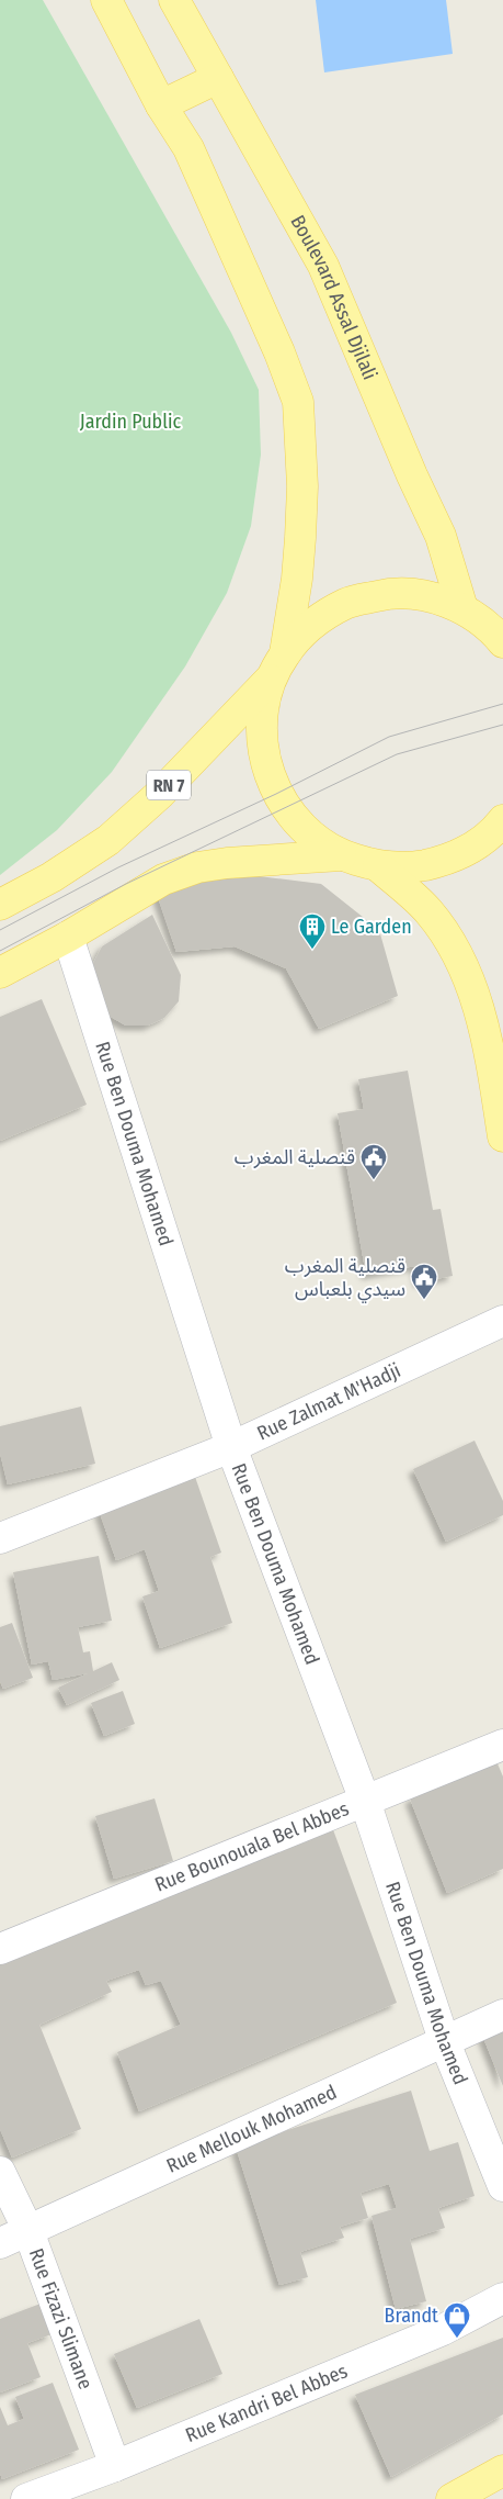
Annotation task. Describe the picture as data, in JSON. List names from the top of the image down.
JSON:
{
  "streets": {
    "main road": ["Boulevard Assal Djilali", "RN 7"],
    "street": [
      "Rue Ben Douma Mohamed",
      "Rue Zalmat M'Hadji",
      "Rue Bounouala Bel Abbes",
      "Rue Mellouk Mohamed",
      "Rue Fizazi Slimane",
      "Rue Kandri Bel Abbes"
    ]
  },
  "crossings": [
    ["Rue Ben Douma Mohamed", "Rue Zalmat M'Hadji"],
    ["Rue Ben Douma Mohamed", "Rue Bounouala Bel Abbes"],
    ["Rue Ben Douma Mohamed", "Rue Mellouk Mohamed"],
    ["Rue Mellouk Mohamed", "Rue Fizazi Slimane"],
    ["Rue Fizazi Slimane", "Rue Kandri Bel Abbes"]
  ],
  "parks": ["Jardin Public"],
  "places": {
    "building": ["Le Garden"],
    "public building": ["قنصلية المغرب", "قنصلية المغرب سيدي بلعباس"],
    "shop": ["Brandt"]
  }
}
